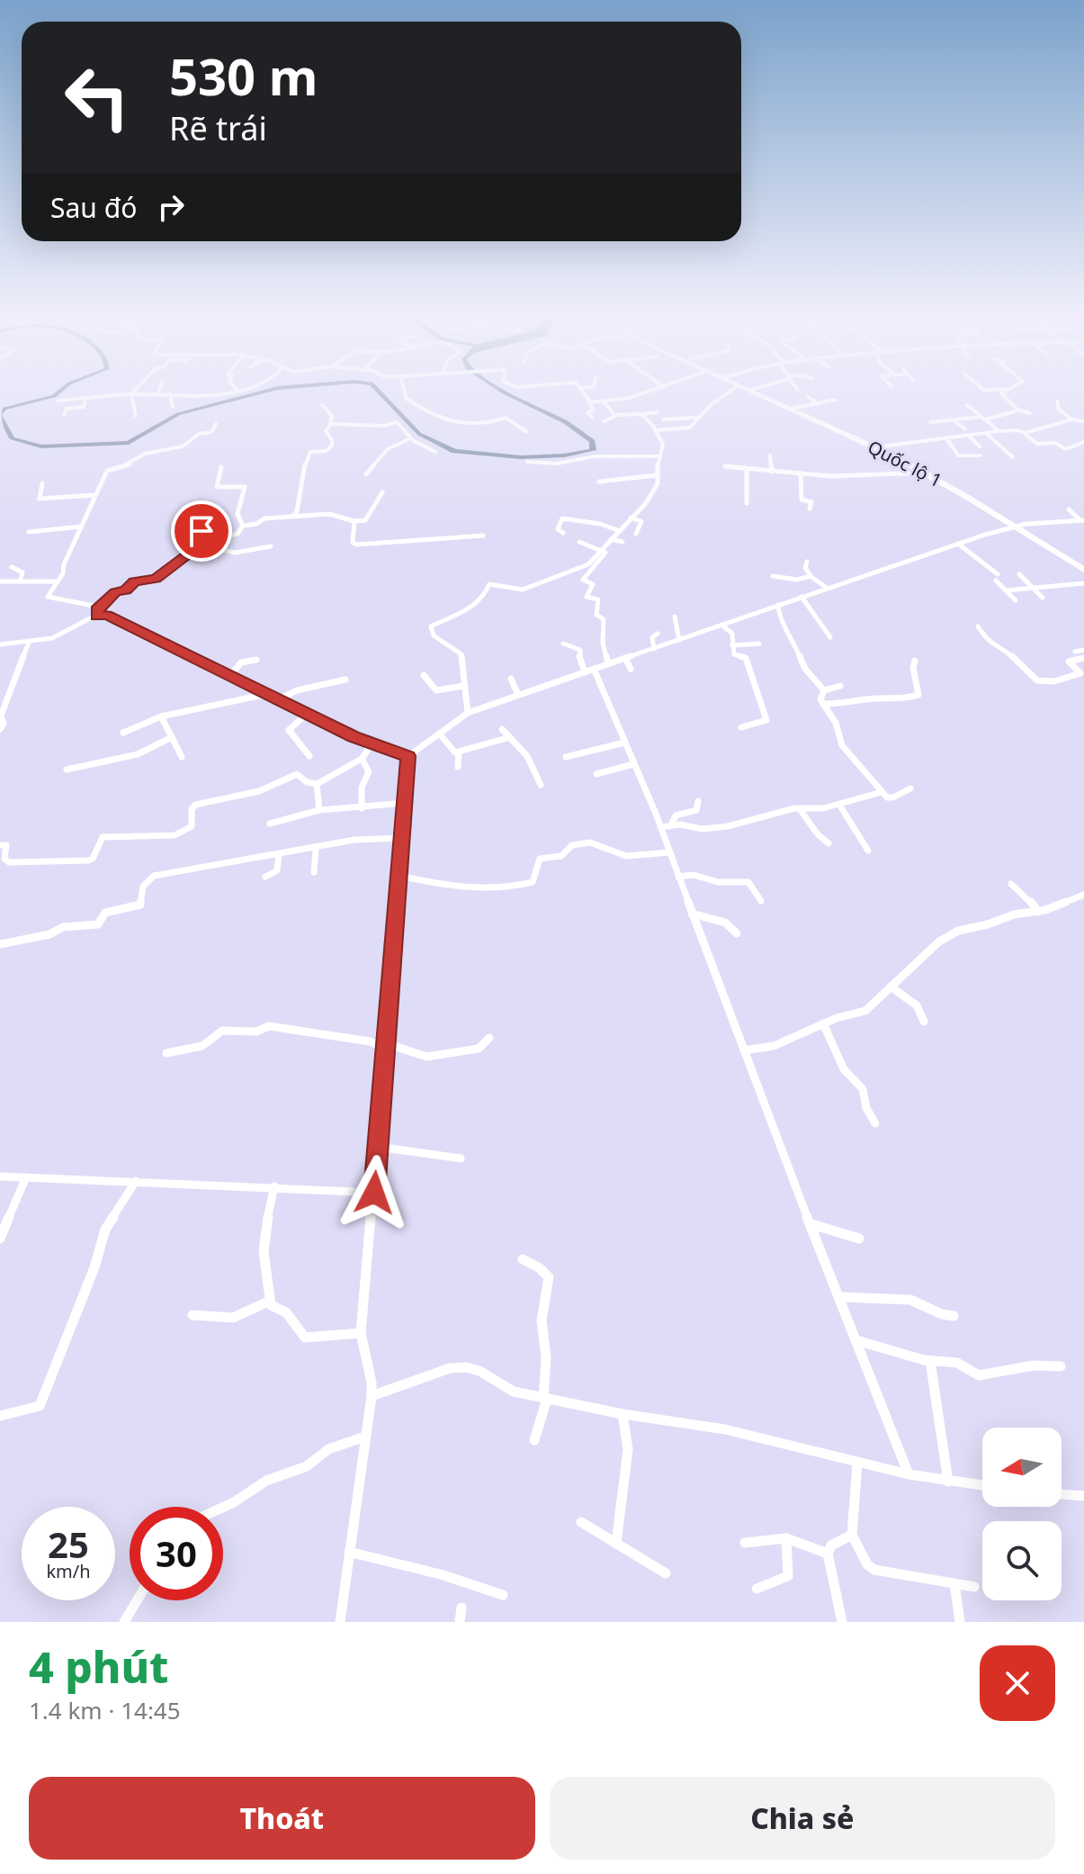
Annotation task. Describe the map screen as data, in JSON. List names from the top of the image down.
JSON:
{
  "streets": {
    "highway": ["Quốc lộ 1"]
  },
  "north": "left",
  "page": {
    "turn": ["530 m", "Rẽ trái"],
    "then": "Sau đó",
    "speed": "25 km/h",
    "limit": "30",
    "heading": ["4 phút", "1.4 km · 14:45"],
    "buttons": ["Thoát", "Chia sẻ"]
  }
}
